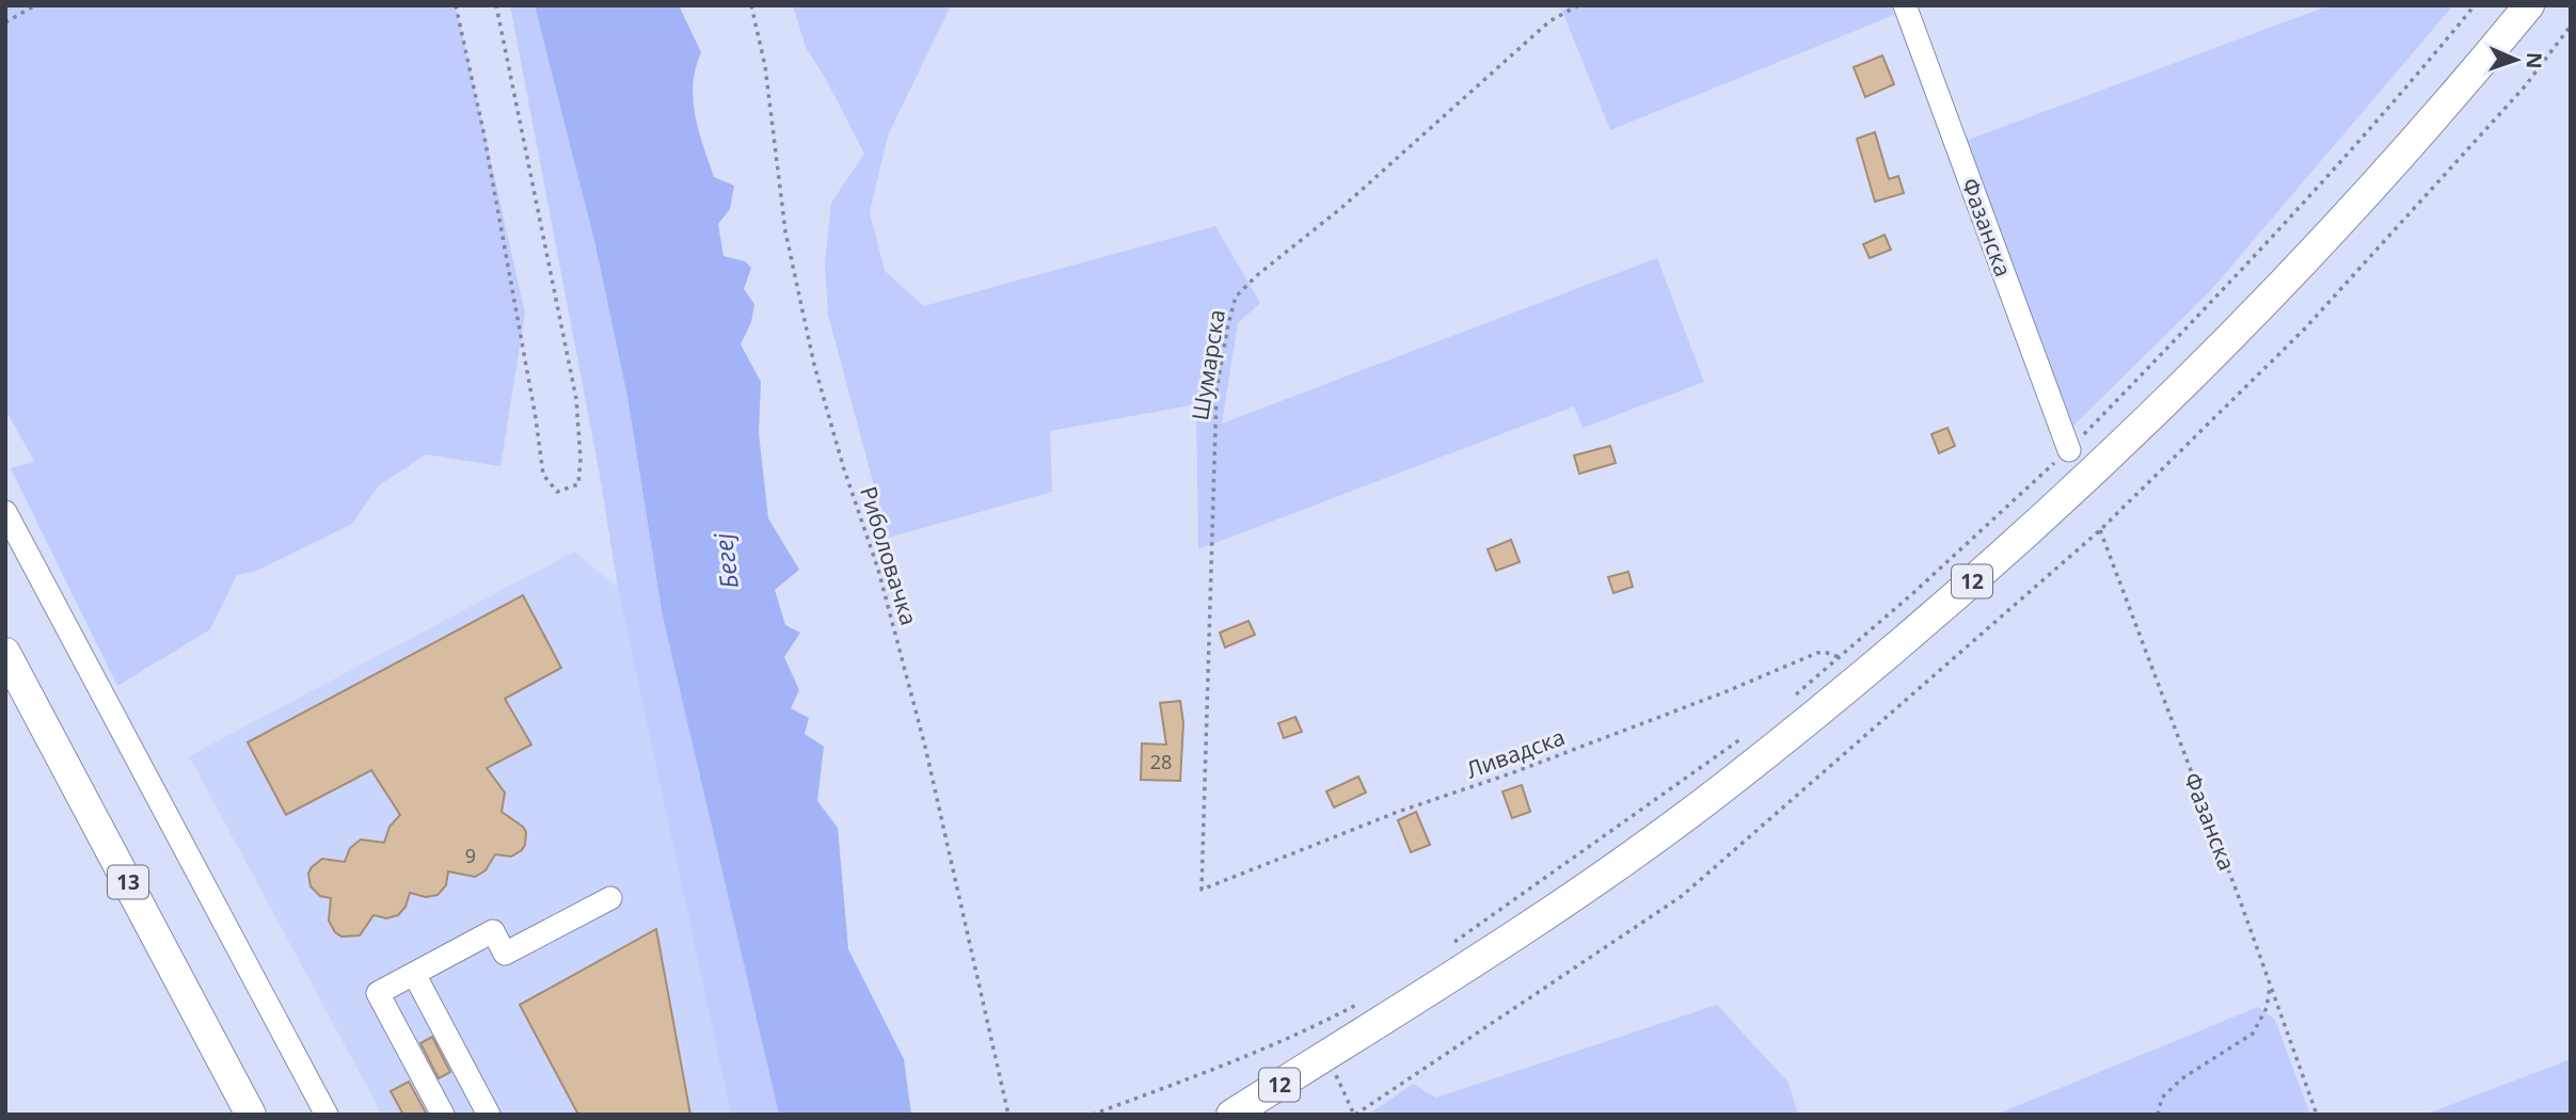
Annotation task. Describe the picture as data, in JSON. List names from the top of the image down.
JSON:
{
  "streets": {
    "main road": ["12", "13"],
    "street": ["Фазанска"],
    "path": ["Шумарска", "Риболовачка", "Ливадска"]
  },
  "crossings": [
    ["Шумарска", "Ливадска"]
  ],
  "water": ["Бегеј"],
  "house_numbers": ["28", "9"],
  "north": "right"
}
